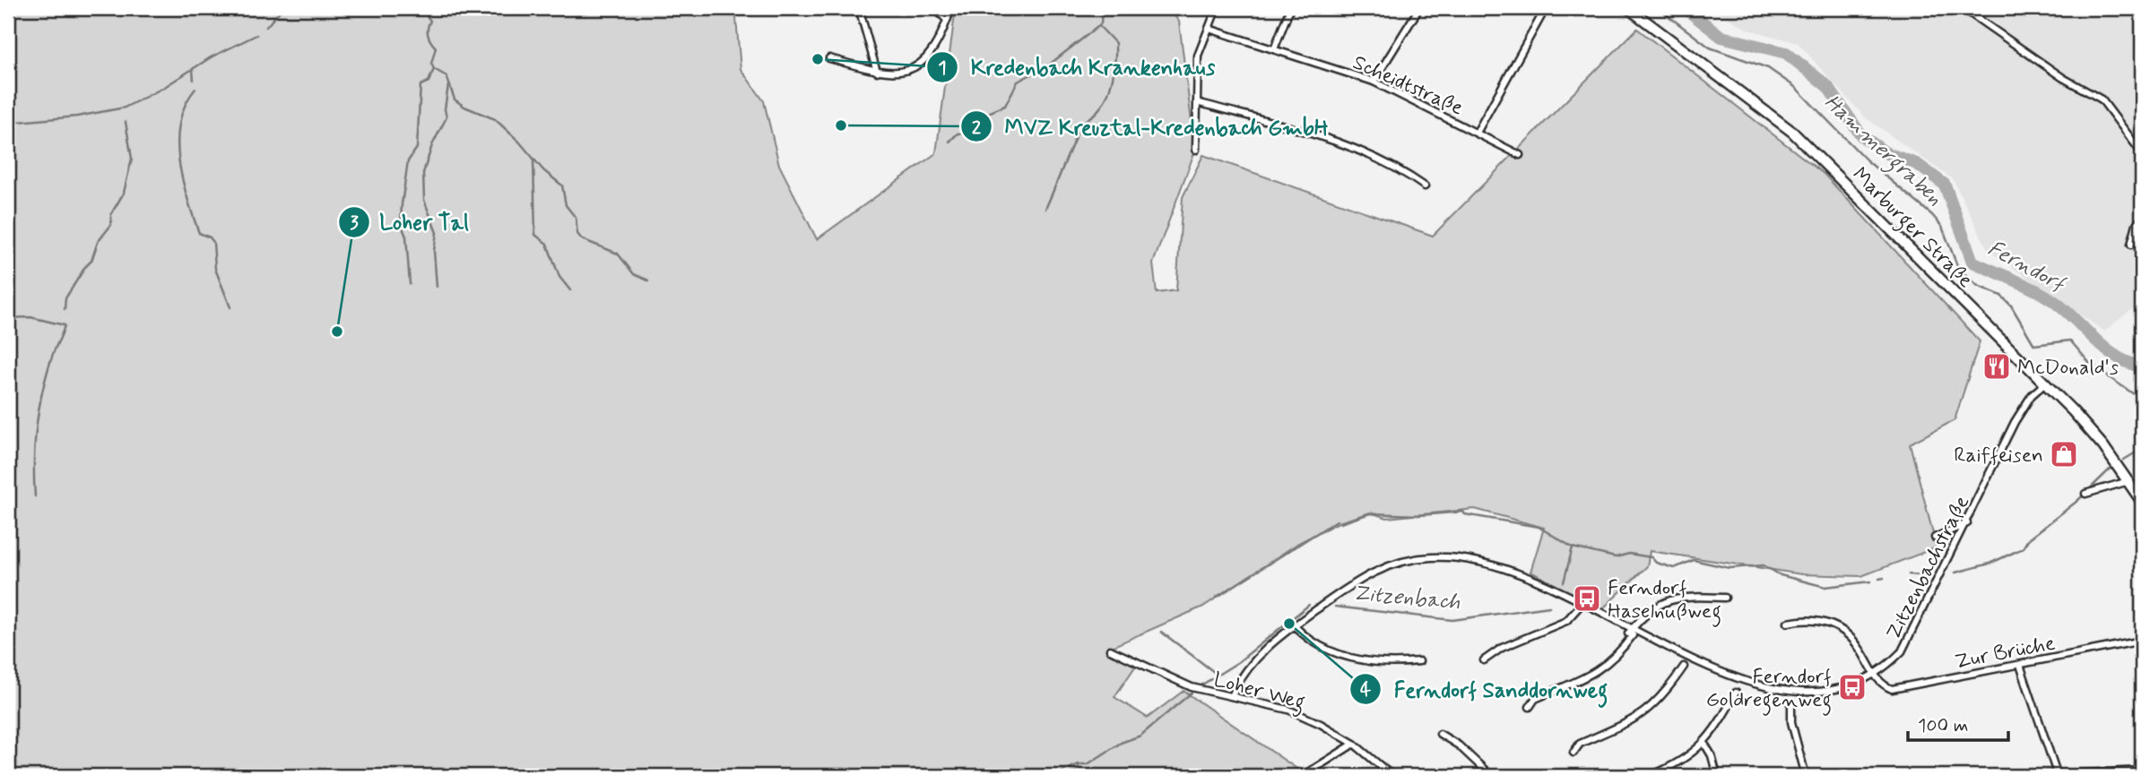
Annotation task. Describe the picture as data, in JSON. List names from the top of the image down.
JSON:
{
  "streets": {
    "main road": ["Marburger Straße"],
    "street": [
      "Scheidtstraße",
      "Zitzenbachstraße",
      "Zur Brüche",
      "Loher Weg"
    ]
  },
  "crossings": [
    ["Marburger Straße", "Zitzenbachstraße"],
    ["Zitzenbachstraße", "Zur Brüche"]
  ],
  "water": ["Hammergraben", "Ferndorf", "Zitzenbach"],
  "places": {
    "other": [
      "Kredenbach Krankenhaus",
      "MVZ Kreuztal-Kredenbach GmbH",
      "Loher Tal",
      "Ferndorf Sanddornweg"
    ],
    "restaurant": ["McDonald's"],
    "shop": ["Raiffeisen"],
    "bus stop": ["Ferndorf Haselnußweg", "Ferndorf Goldregenweg"]
  },
  "scale_bar": "100 m"
}
